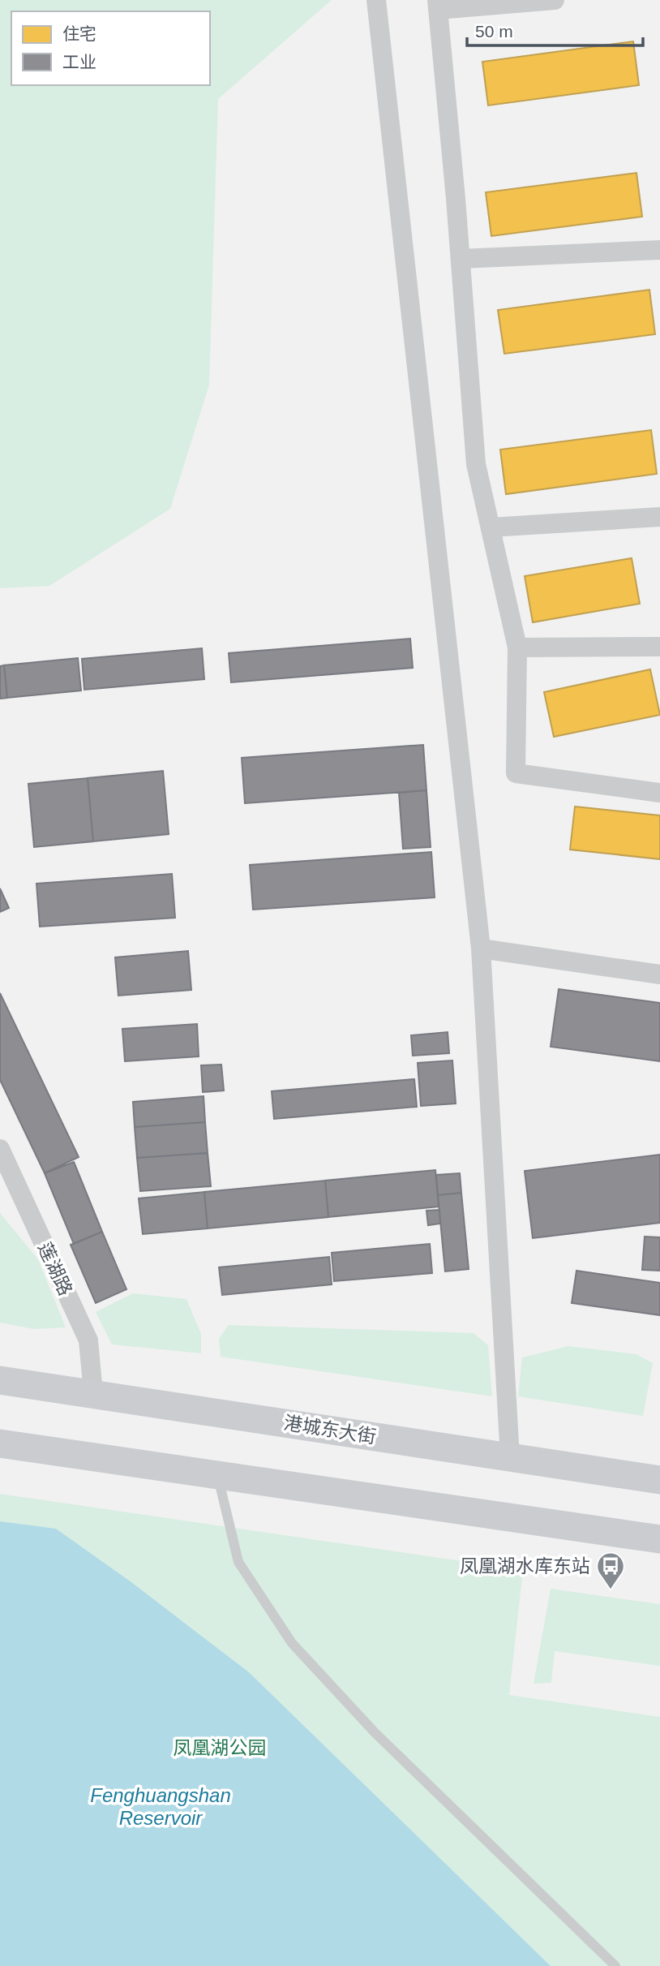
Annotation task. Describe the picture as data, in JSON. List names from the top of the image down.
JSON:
{
  "streets": {
    "main road": ["港城东大街"],
    "street": ["莲湖路"]
  },
  "crossings": [
    ["莲湖路", "港城东大街"]
  ],
  "water": ["Fenghuangshan Reservoir"],
  "parks": ["凤凰湖公园"],
  "places": {
    "bus stop": ["凤凰湖水库东站"]
  },
  "legend": ["住宅", "工业"],
  "scale_bar": "50 m"
}
